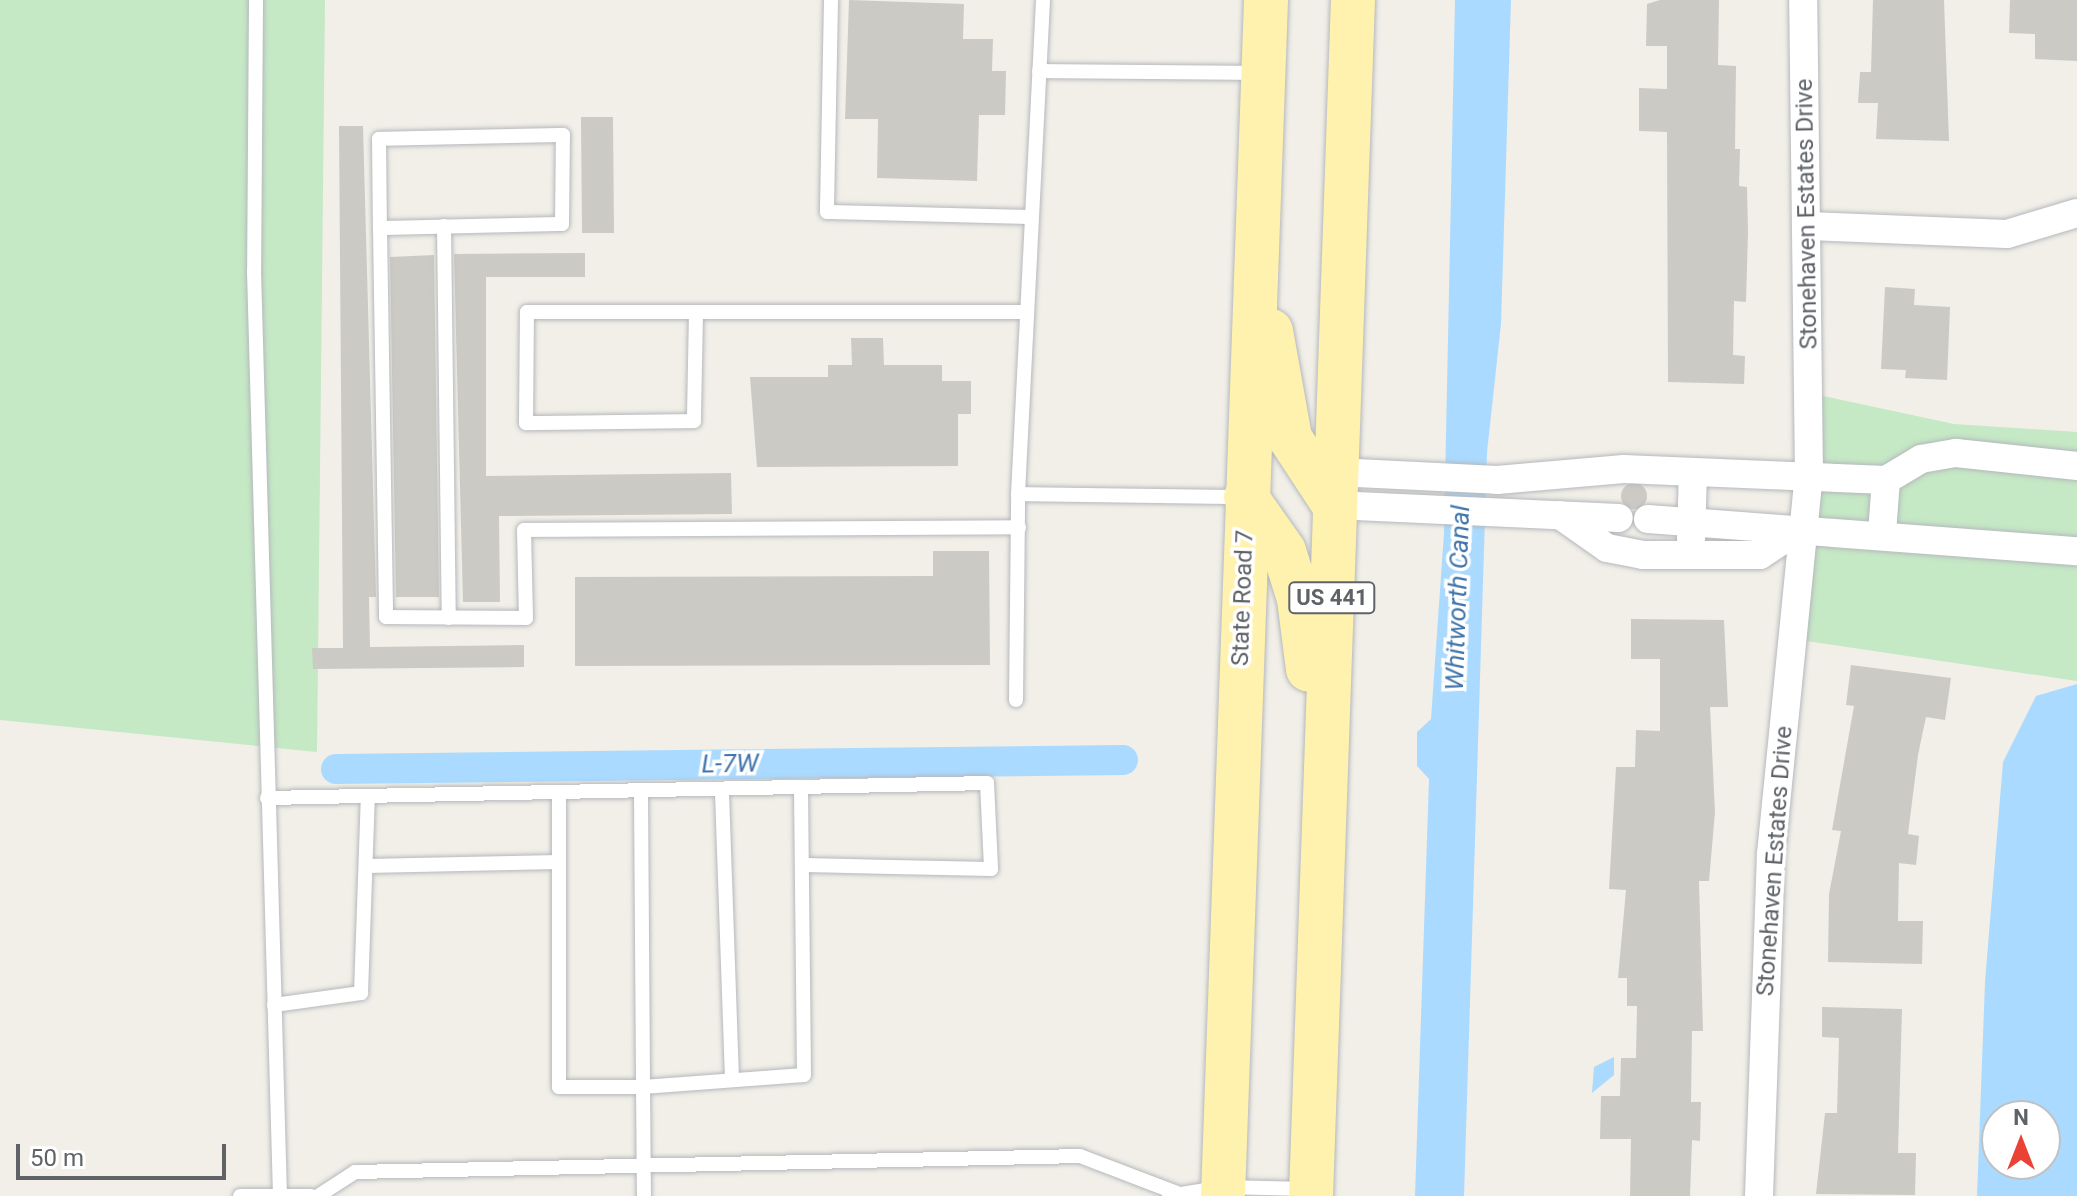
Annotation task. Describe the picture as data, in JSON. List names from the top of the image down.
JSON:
{
  "streets": {
    "main road": ["State Road 7", "US 441"],
    "street": ["Stonehaven Estates Drive"]
  },
  "water": ["Whitworth Canal", "L-7W"],
  "scale_bar": "50 m",
  "north": "top"
}
